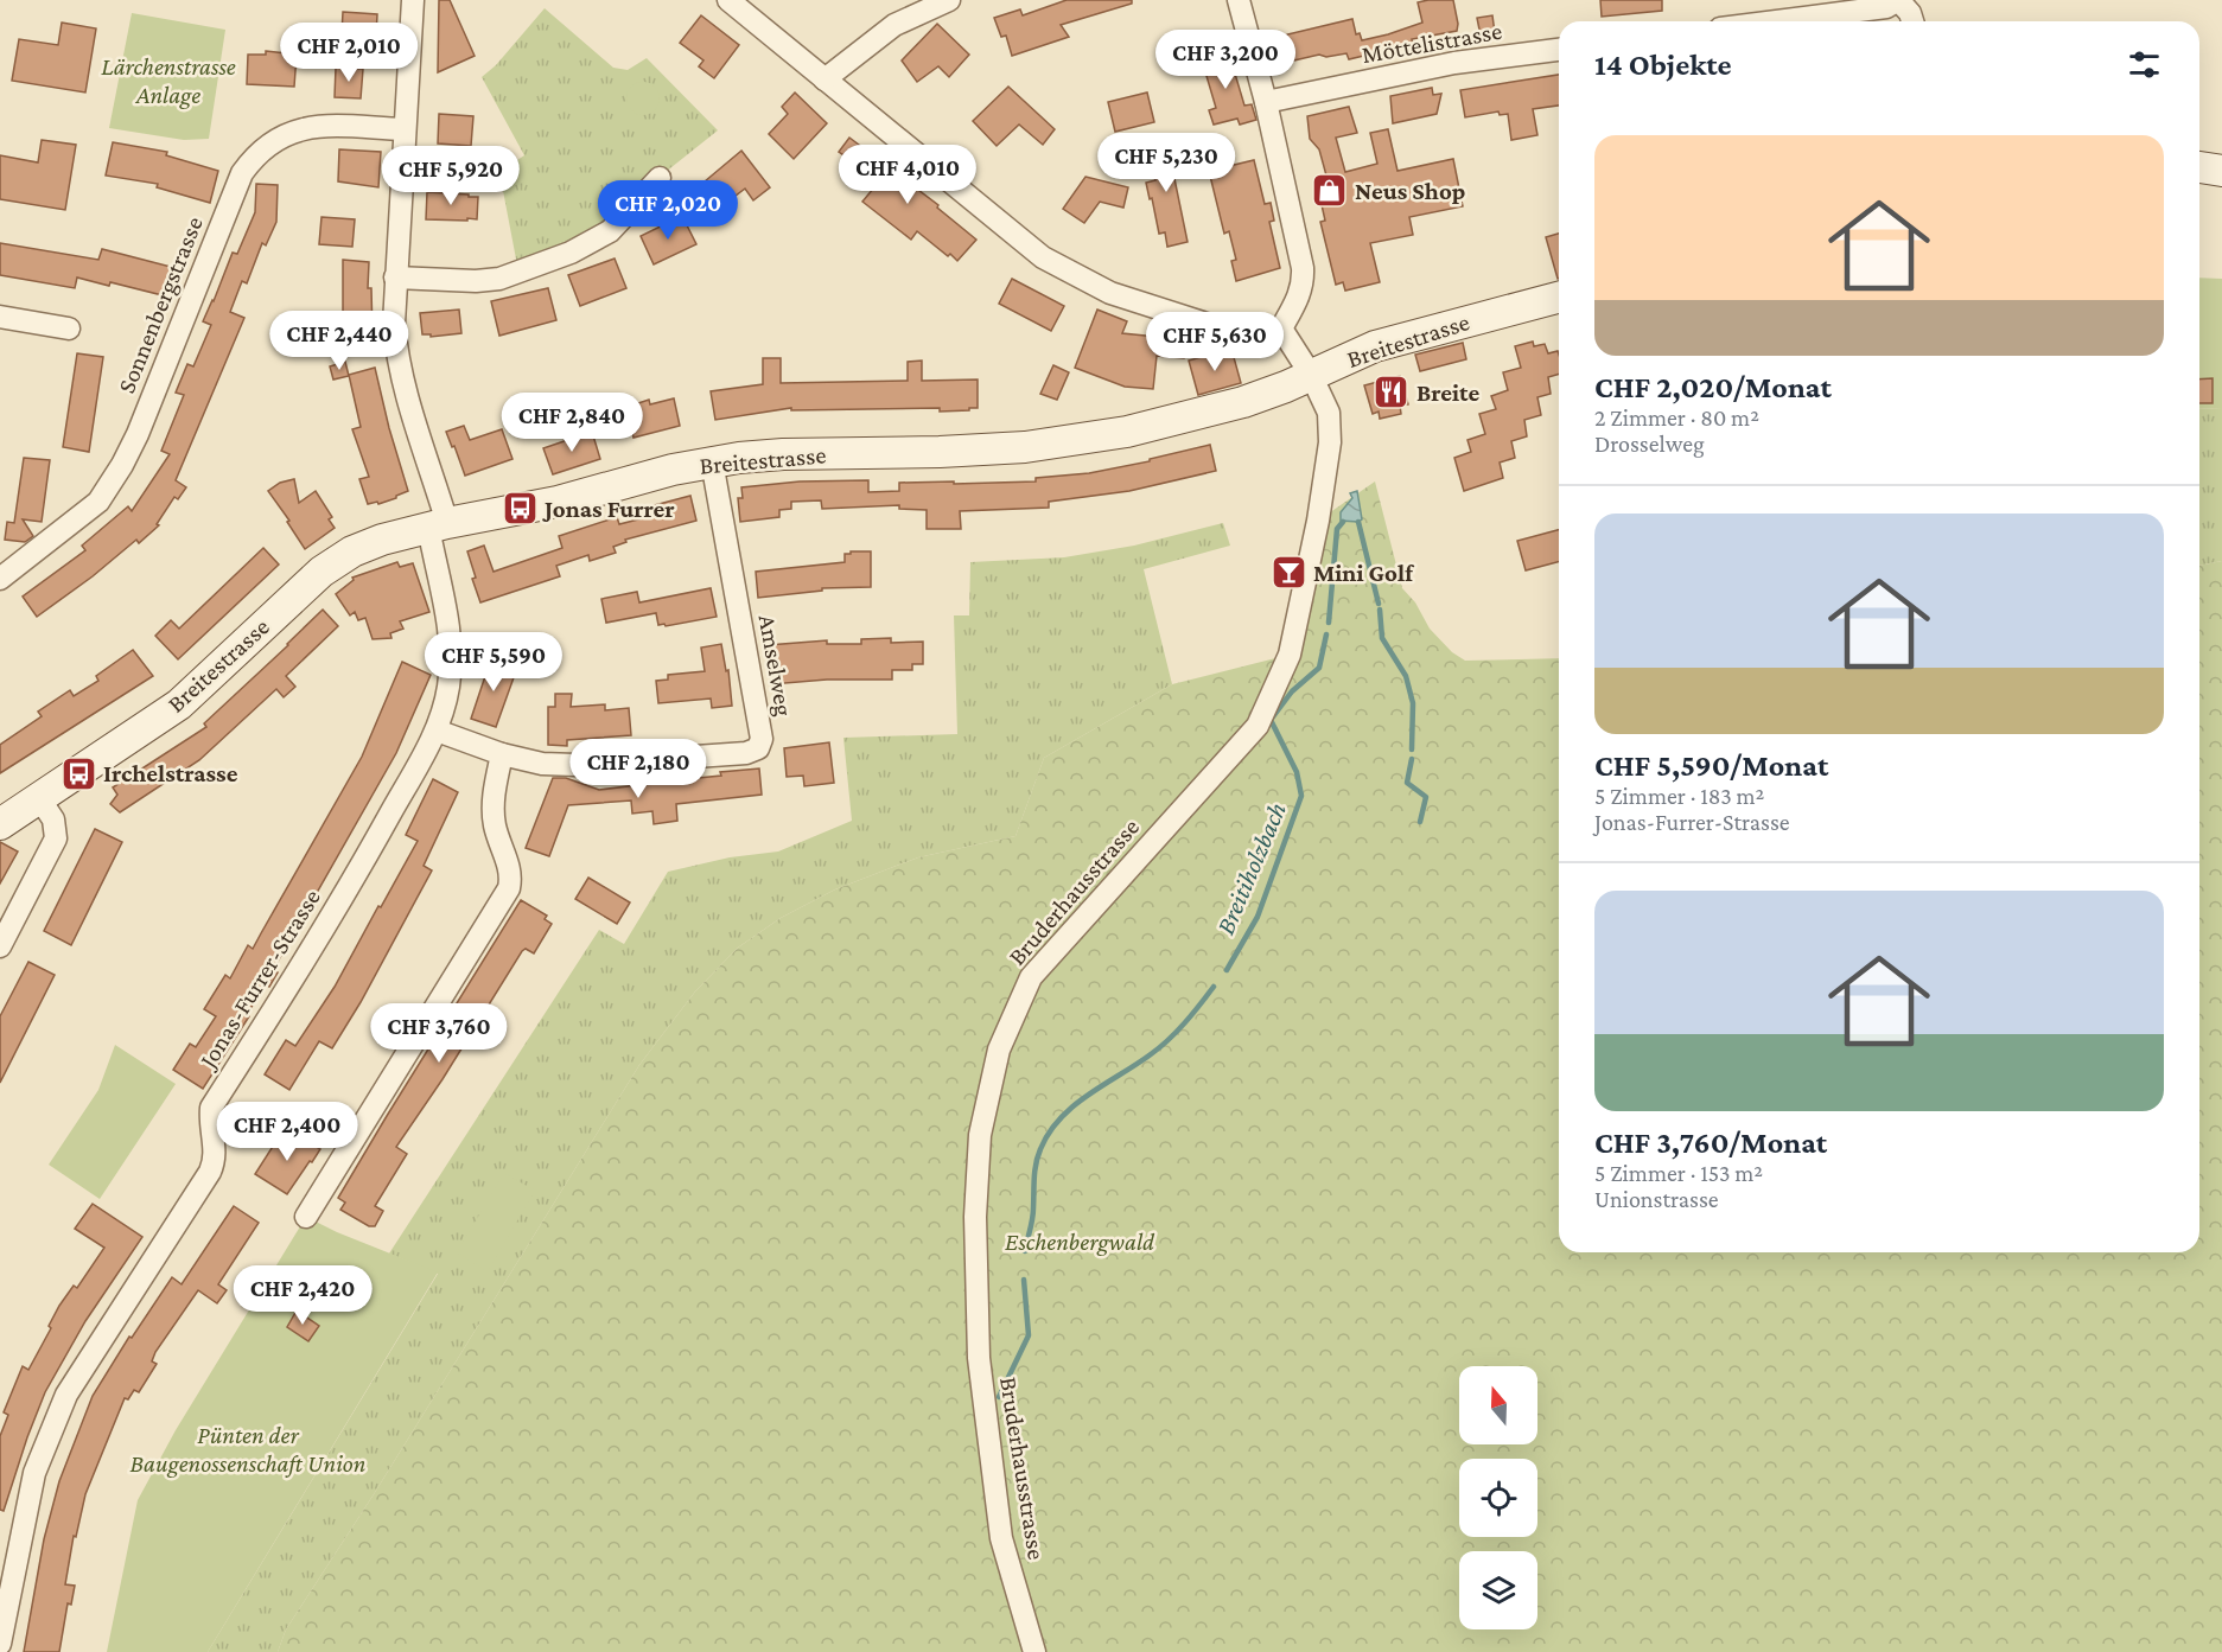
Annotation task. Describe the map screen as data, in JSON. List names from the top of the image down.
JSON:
{
  "streets": {
    "main road": ["Breitestrasse"],
    "street": [
      "Möttelistrasse",
      "Sonnenbergstrasse",
      "Amselweg",
      "Bruderhausstrasse",
      "Jonas-Furrer-Strasse"
    ]
  },
  "crossings": [
    ["Sonnenbergstrasse", "Jonas-Furrer-Strasse"],
    ["Breitestrasse", "Amselweg"],
    ["Breitestrasse", "Bruderhausstrasse"],
    ["Breitestrasse", "Jonas-Furrer-Strasse"]
  ],
  "water": ["Breitiholzbach"],
  "parks": ["Lärchenstrasse Anlage", "Eschenbergwald", "Pünten der Baugenossenschaft Union"],
  "places": {
    "shop": ["Neus Shop"],
    "restaurant": ["Breite"],
    "bus stop": ["Jonas Furrer", "Irchelstrasse"],
    "bar": ["Mini Golf"]
  },
  "north": "top",
  "page": {
    "heading": "14 Objekte",
    "price": [
      "CHF 2,010",
      "CHF 3,200",
      "CHF 5,230",
      "CHF 4,010",
      "CHF 5,920",
      "CHF 2,020",
      "CHF 2,440",
      "CHF 5,630",
      "CHF 2,840",
      "CHF 5,590",
      "CHF 2,180",
      "CHF 3,760",
      "CHF 2,400",
      "CHF 2,420"
    ],
    "list": [
      {
        "name": "CHF 2,020/Monat",
        "note": "2 Zimmer · 80 m² · Drosselweg"
      },
      {
        "name": "CHF 5,590/Monat",
        "note": "5 Zimmer · 183 m² · Jonas-Furrer-Strasse"
      },
      {
        "name": "CHF 3,760/Monat",
        "note": "5 Zimmer · 153 m² · Unionstrasse"
      }
    ]
  }
}
